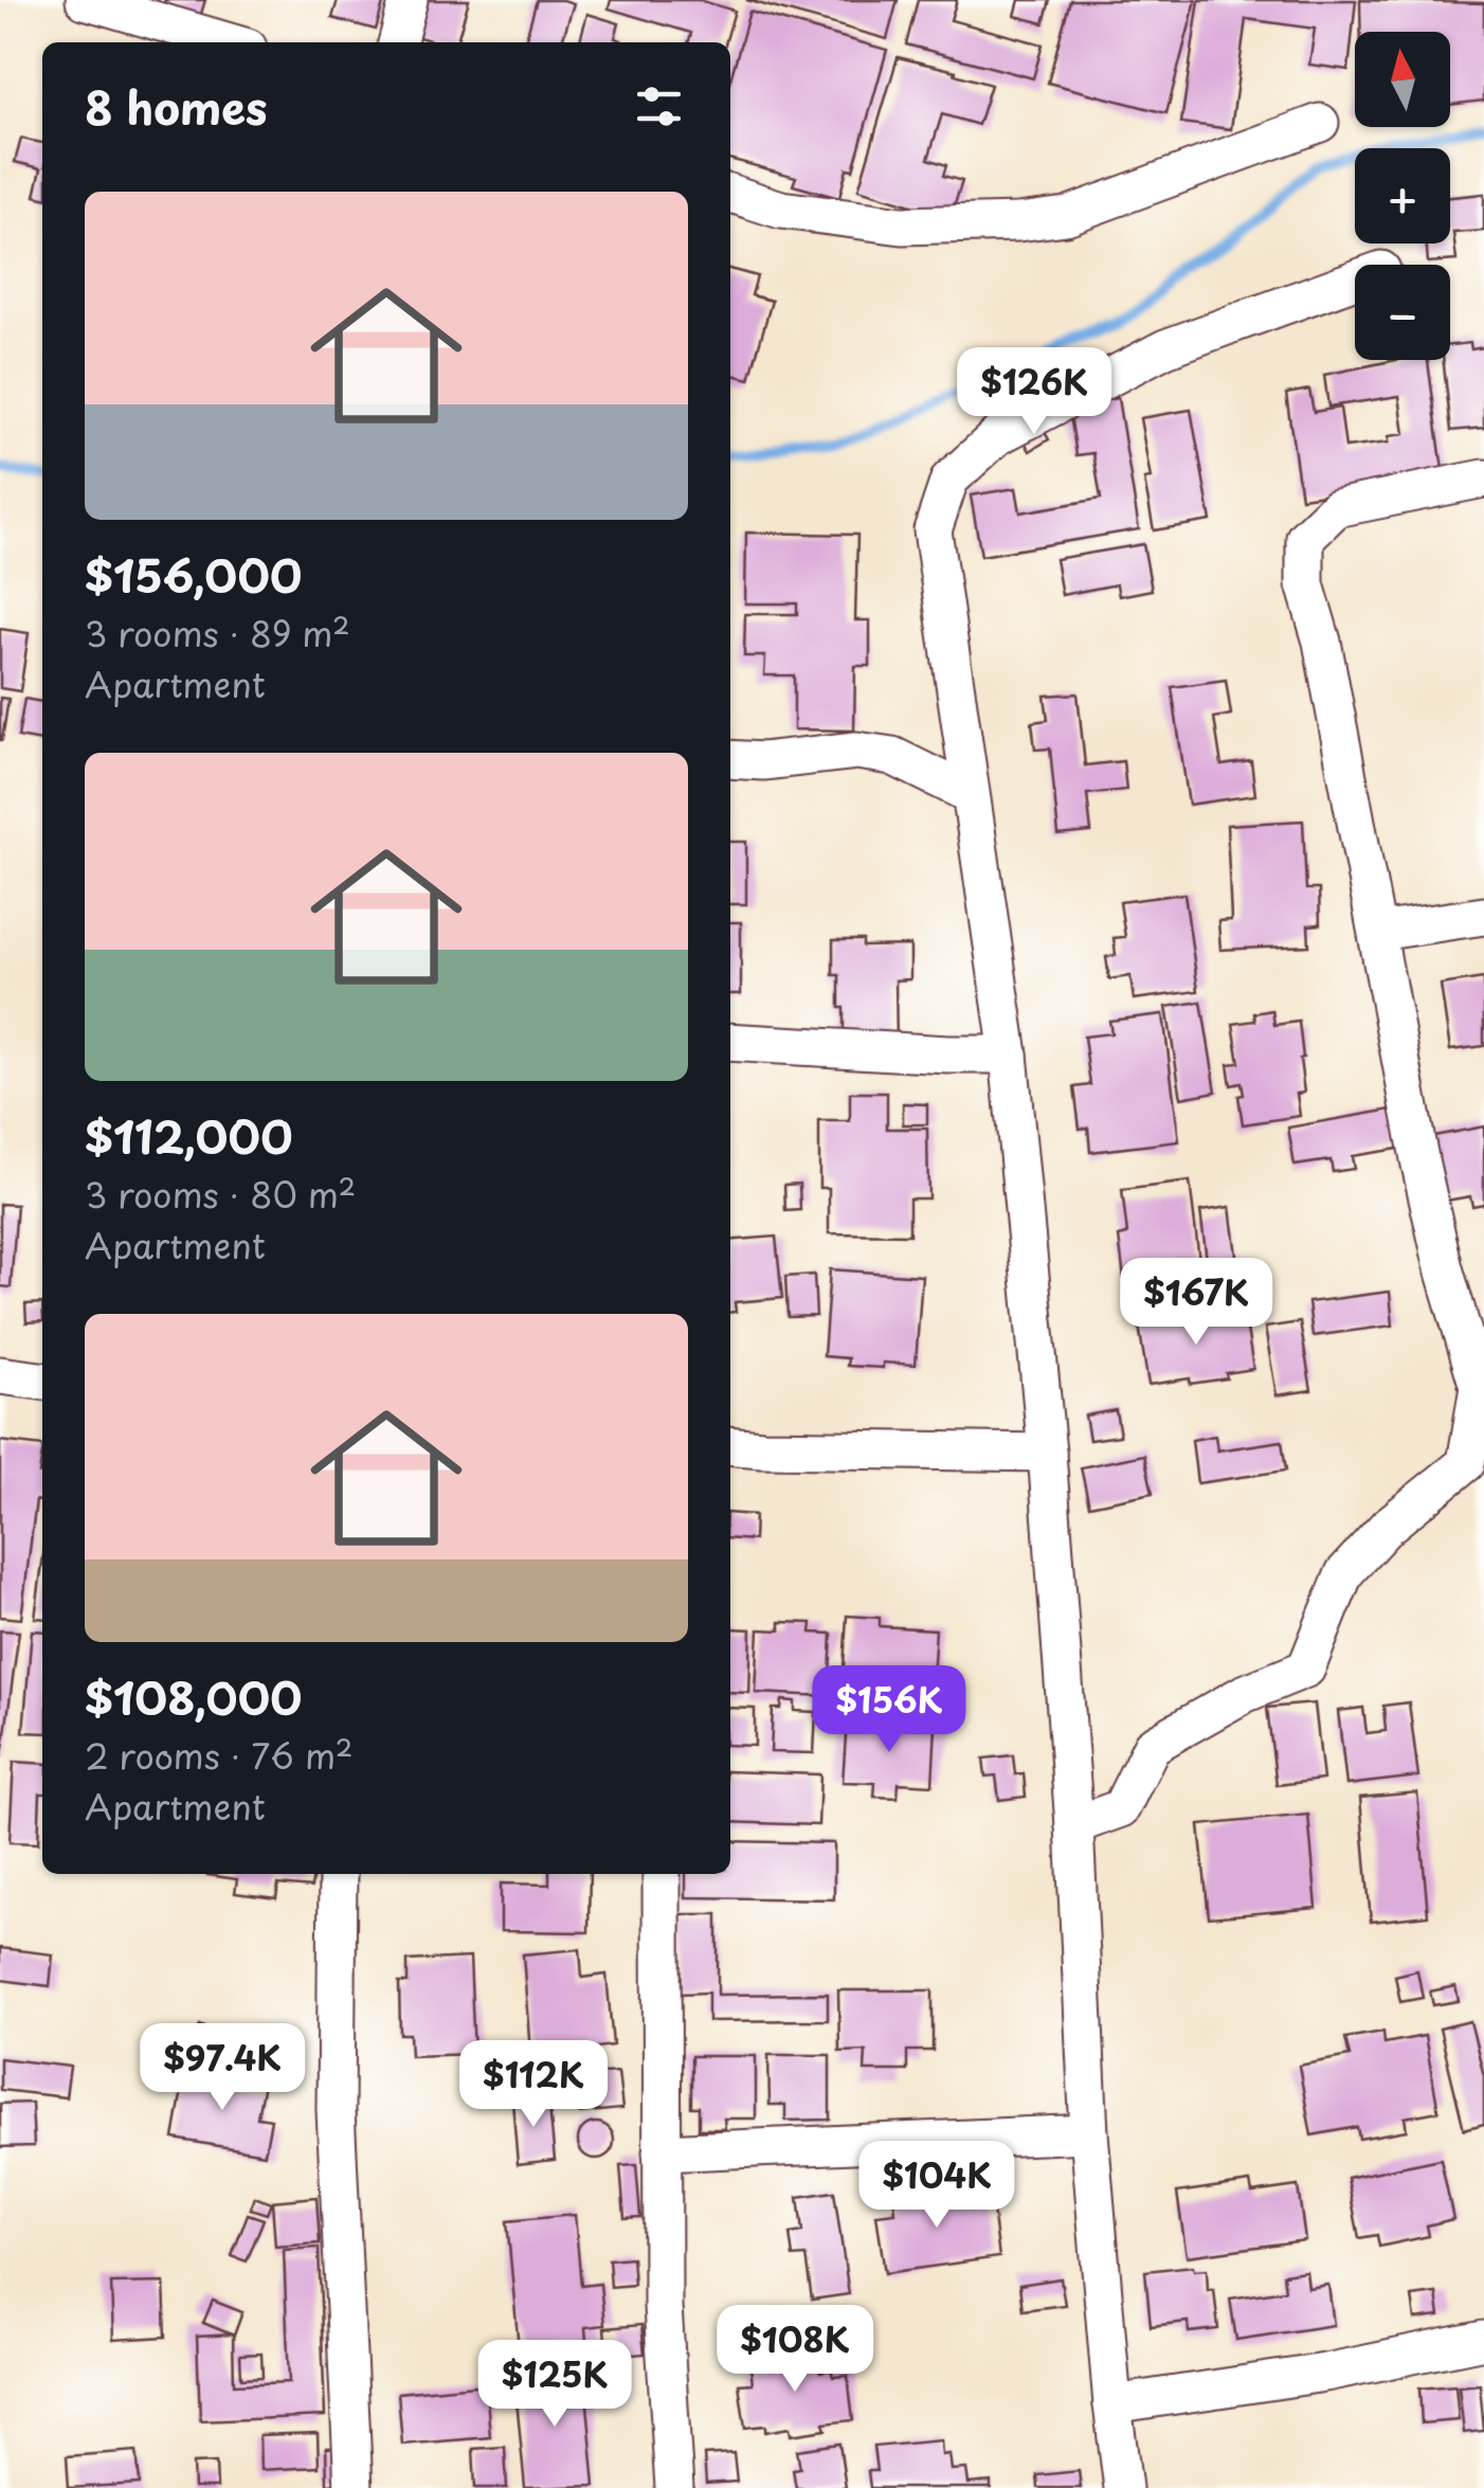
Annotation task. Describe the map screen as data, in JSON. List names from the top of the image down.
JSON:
{
  "north": "top",
  "page": {
    "map_buttons": ["+", "−"],
    "heading": "8 homes",
    "list": [
      {
        "name": "$156,000",
        "note": "3 rooms · 89 m² · Apartment"
      },
      {
        "name": "$112,000",
        "note": "3 rooms · 80 m² · Apartment"
      },
      {
        "name": "$108,000",
        "note": "2 rooms · 76 m² · Apartment"
      }
    ],
    "price": [
      "$126K",
      "$167K",
      "$156K",
      "$97.4K",
      "$112K",
      "$104K",
      "$108K",
      "$125K"
    ]
  }
}
